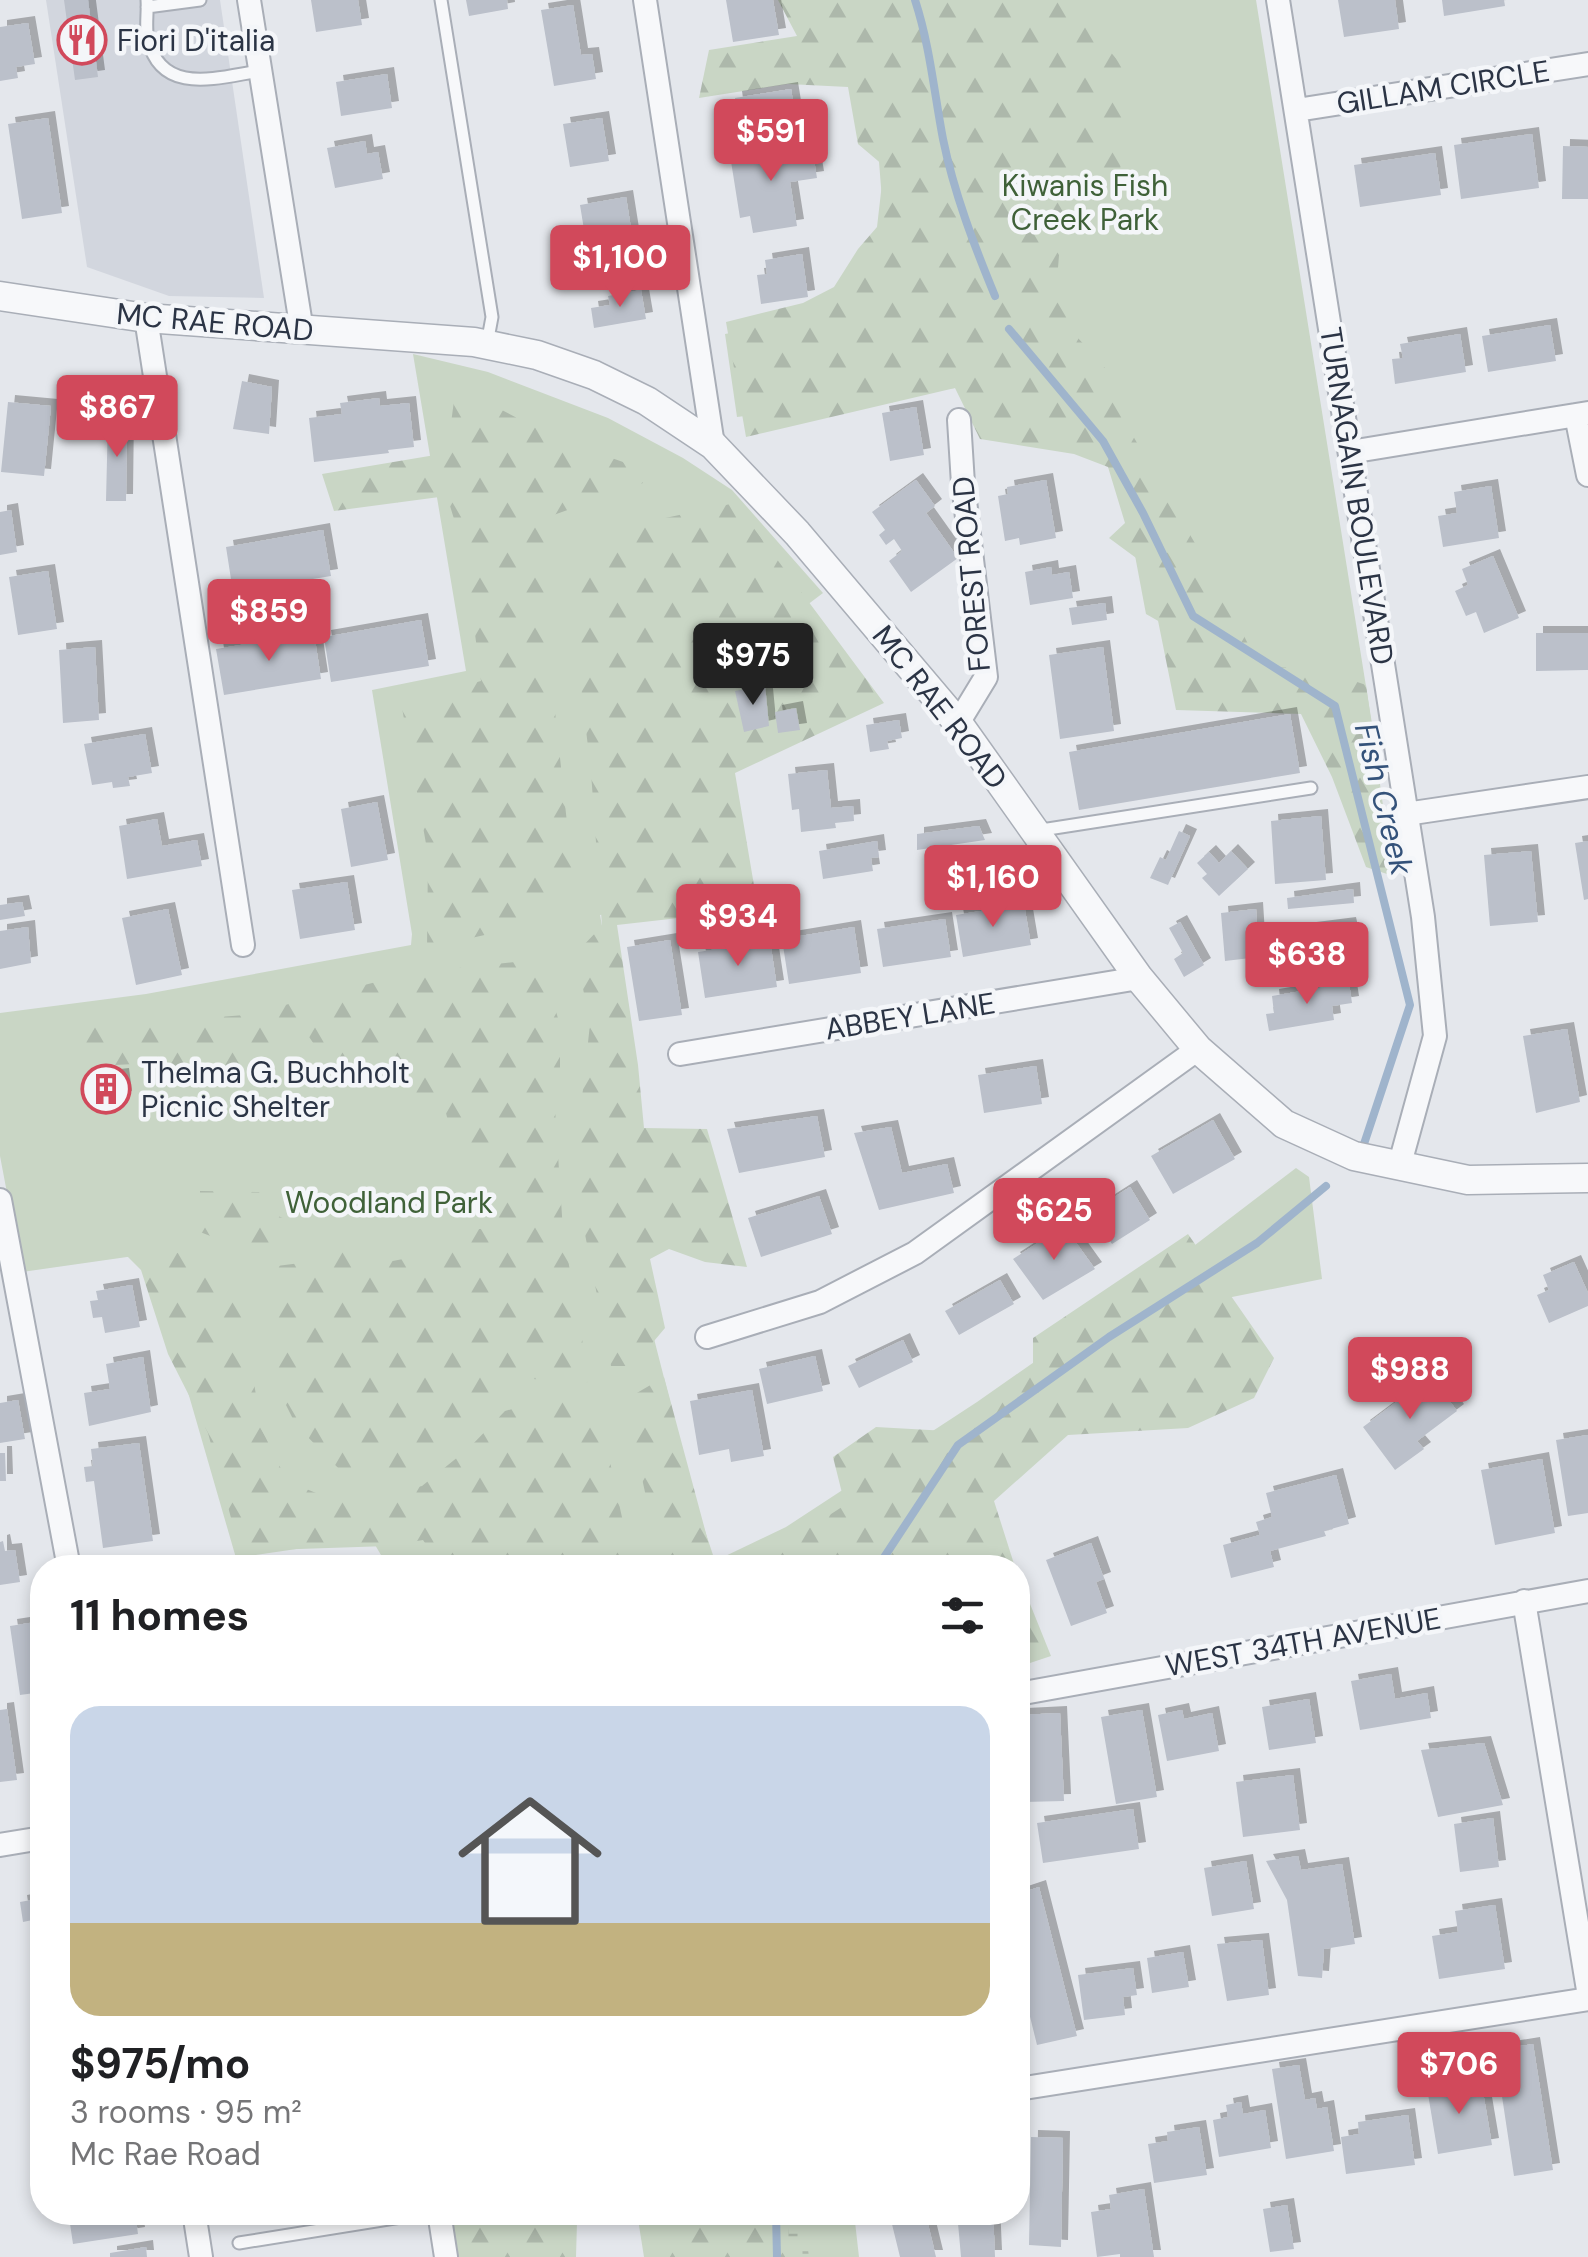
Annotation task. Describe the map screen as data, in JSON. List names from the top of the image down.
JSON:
{
  "streets": {
    "street": [
      "GILLAM CIRCLE",
      "MC RAE ROAD",
      "TURNAGAIN BOULEVARD",
      "FOREST ROAD",
      "ABBEY LANE",
      "WEST 34TH AVENUE"
    ]
  },
  "crossings": [
    ["GILLAM CIRCLE", "TURNAGAIN BOULEVARD"],
    ["MC RAE ROAD", "TURNAGAIN BOULEVARD"],
    ["MC RAE ROAD", "FOREST ROAD"],
    ["MC RAE ROAD", "ABBEY LANE"]
  ],
  "water": ["Fish Creek"],
  "parks": ["Kiwanis Fish Creek Park", "Woodland Park"],
  "places": {
    "restaurant": ["Fiori D'italia"],
    "building": ["Thelma G. Buchholt Picnic Shelter"]
  },
  "page": {
    "price": [
      "$591",
      "$1,100",
      "$867",
      "$859",
      "$975",
      "$1,160",
      "$934",
      "$638",
      "$625",
      "$988",
      "$706"
    ],
    "heading": "11 homes",
    "list": [
      {
        "name": "$975/mo",
        "note": "3 rooms · 95 m² · Mc Rae Road"
      }
    ]
  }
}
